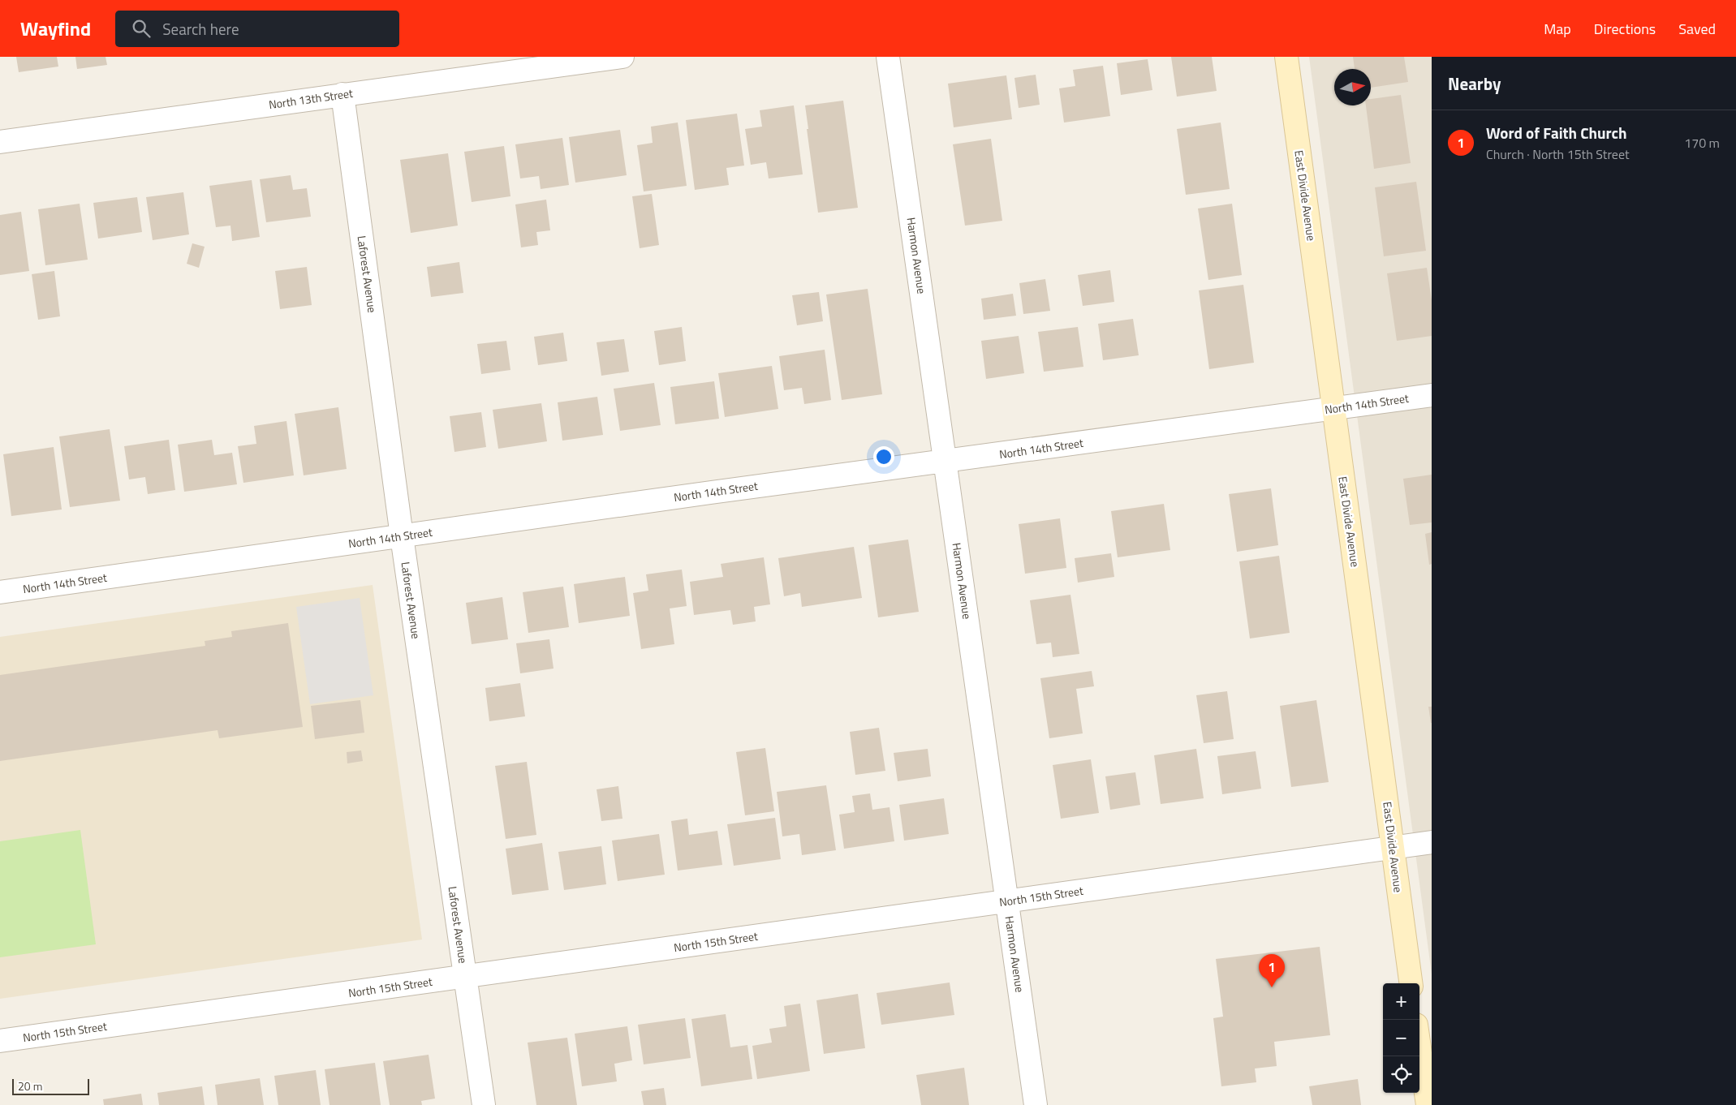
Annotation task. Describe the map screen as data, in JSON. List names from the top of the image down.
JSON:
{
  "streets": {
    "street": [
      "North 13th Street",
      "East Divide Avenue",
      "Harmon Avenue",
      "Laforest Avenue",
      "North 14th Street",
      "North 15th Street"
    ]
  },
  "crossings": [
    ["North 13th Street", "Laforest Avenue"],
    ["East Divide Avenue", "North 14th Street"],
    ["East Divide Avenue", "North 15th Street"],
    ["Harmon Avenue", "North 14th Street"],
    ["Harmon Avenue", "North 15th Street"],
    ["Laforest Avenue", "North 14th Street"],
    ["Laforest Avenue", "North 15th Street"]
  ],
  "scale_bar": "20 m",
  "north": "right",
  "page": {
    "header": "Wayfind",
    "search": "Search here",
    "nav": ["Map", "Directions", "Saved"],
    "heading": "Nearby",
    "list": [
      {
        "mark": "1",
        "name": "Word of Faith Church",
        "note": "Church · North 15th Street",
        "value": "170 m"
      }
    ],
    "pins": "1",
    "map_buttons": ["+", "−"],
    "scale": "20 m"
  }
}
